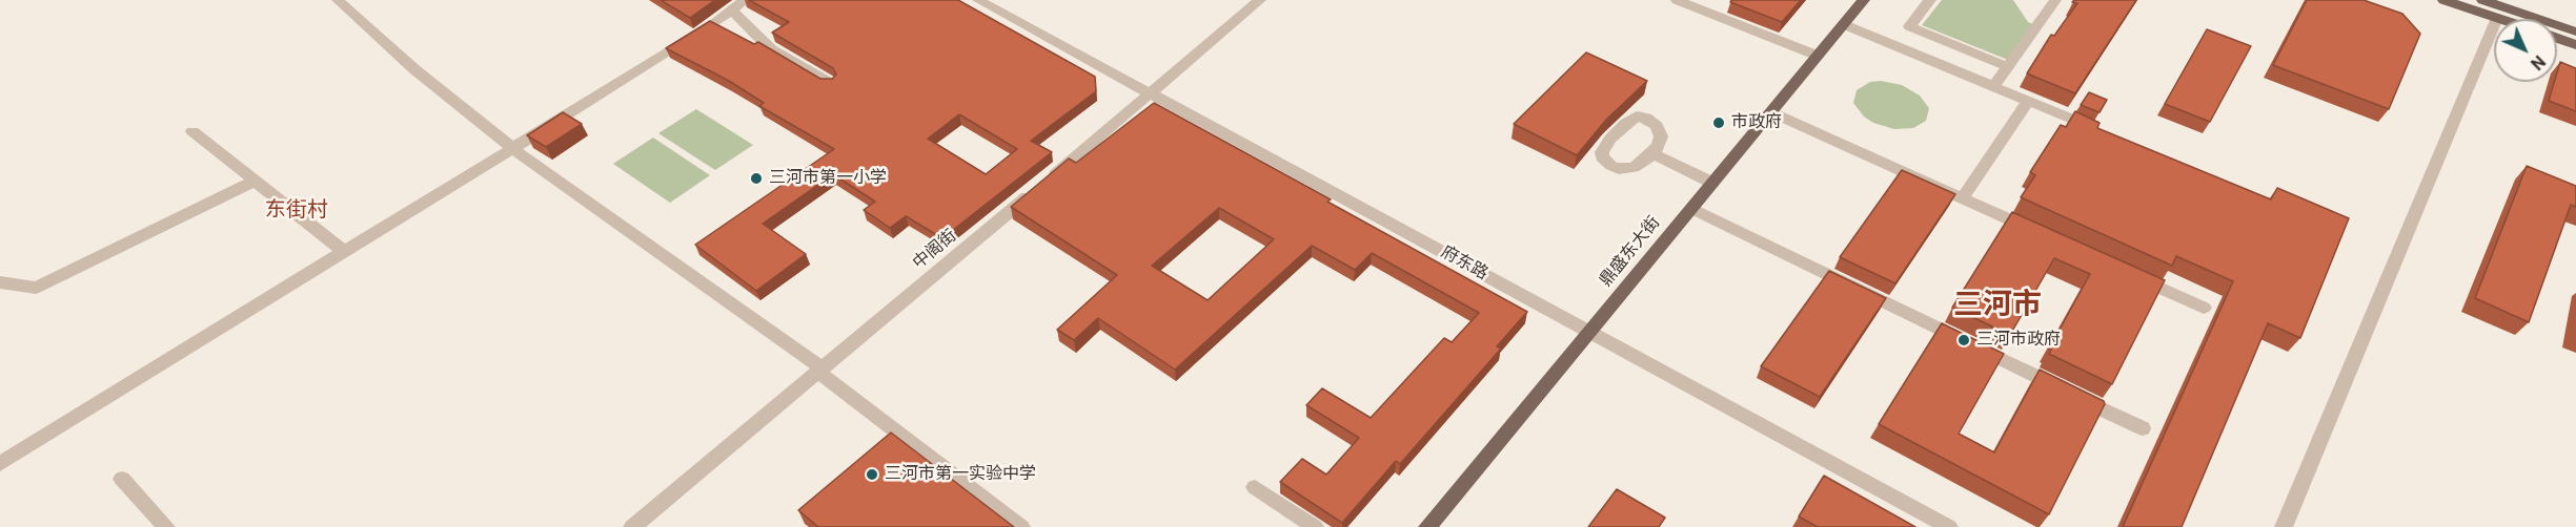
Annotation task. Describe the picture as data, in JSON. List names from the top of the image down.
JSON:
{
  "streets": {
    "main road": ["鼎盛东大街"],
    "street": ["中阁街", "府东路"]
  },
  "crossings": [
    ["中阁街", "府东路"],
    ["鼎盛东大街", "府东路"]
  ],
  "districts": ["东街村", "三河市"],
  "places": [
    "市政府",
    "三河市第一小学",
    "三河市政府",
    "三河市第一实验中学"
  ],
  "north": "bottom right"
}
